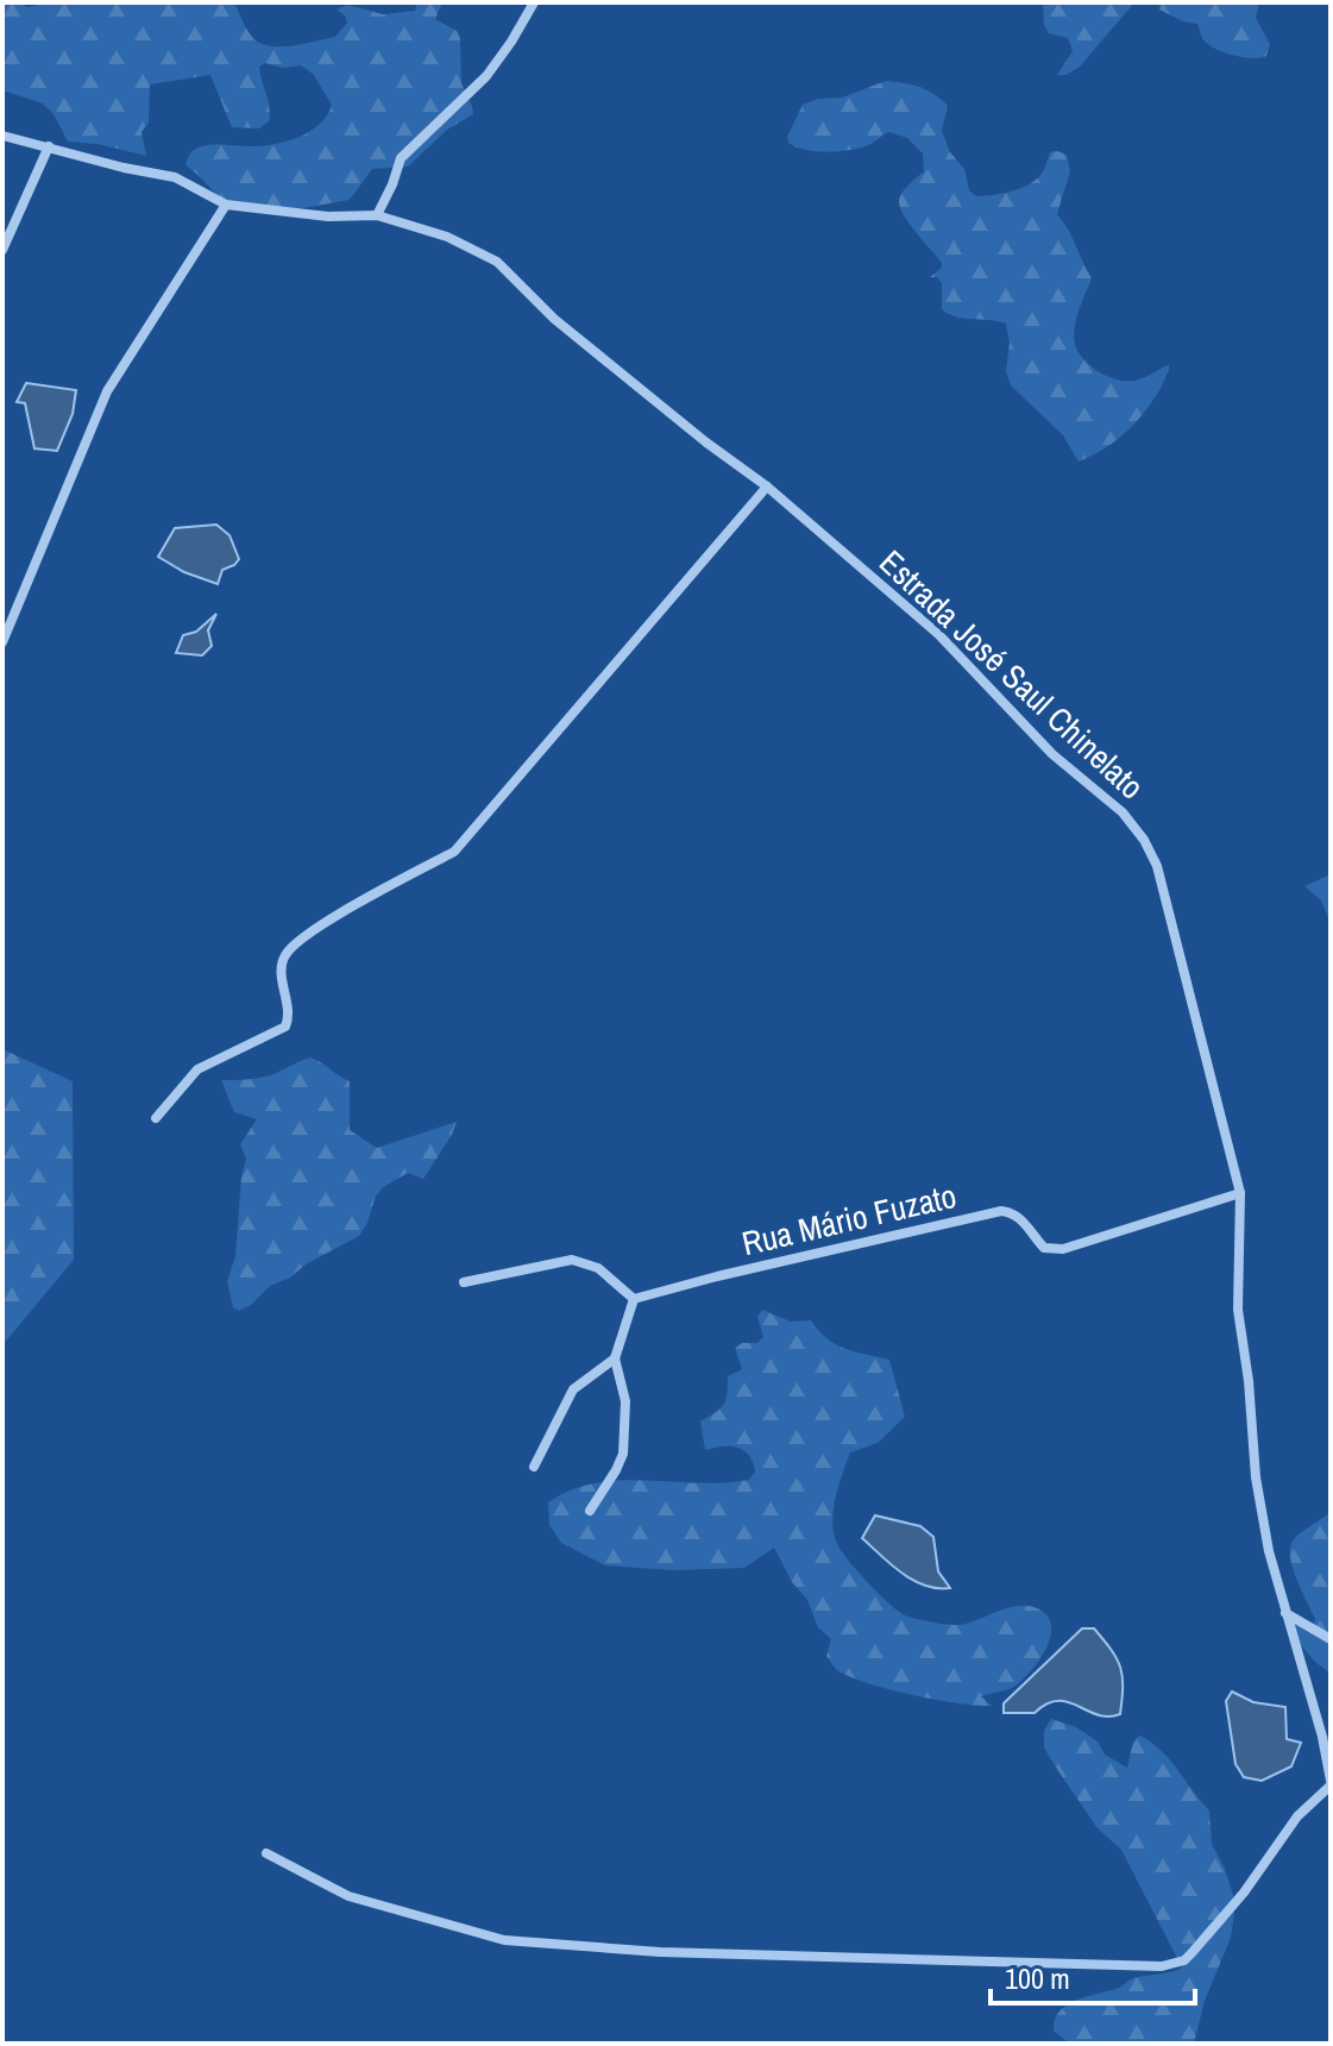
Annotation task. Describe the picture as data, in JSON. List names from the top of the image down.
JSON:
{
  "streets": {
    "street": ["Estrada José Saul Chinelato", "Rua Mário Fuzato"]
  },
  "crossings": [
    ["Estrada José Saul Chinelato", "Rua Mário Fuzato"]
  ],
  "scale_bar": "100 m"
}
